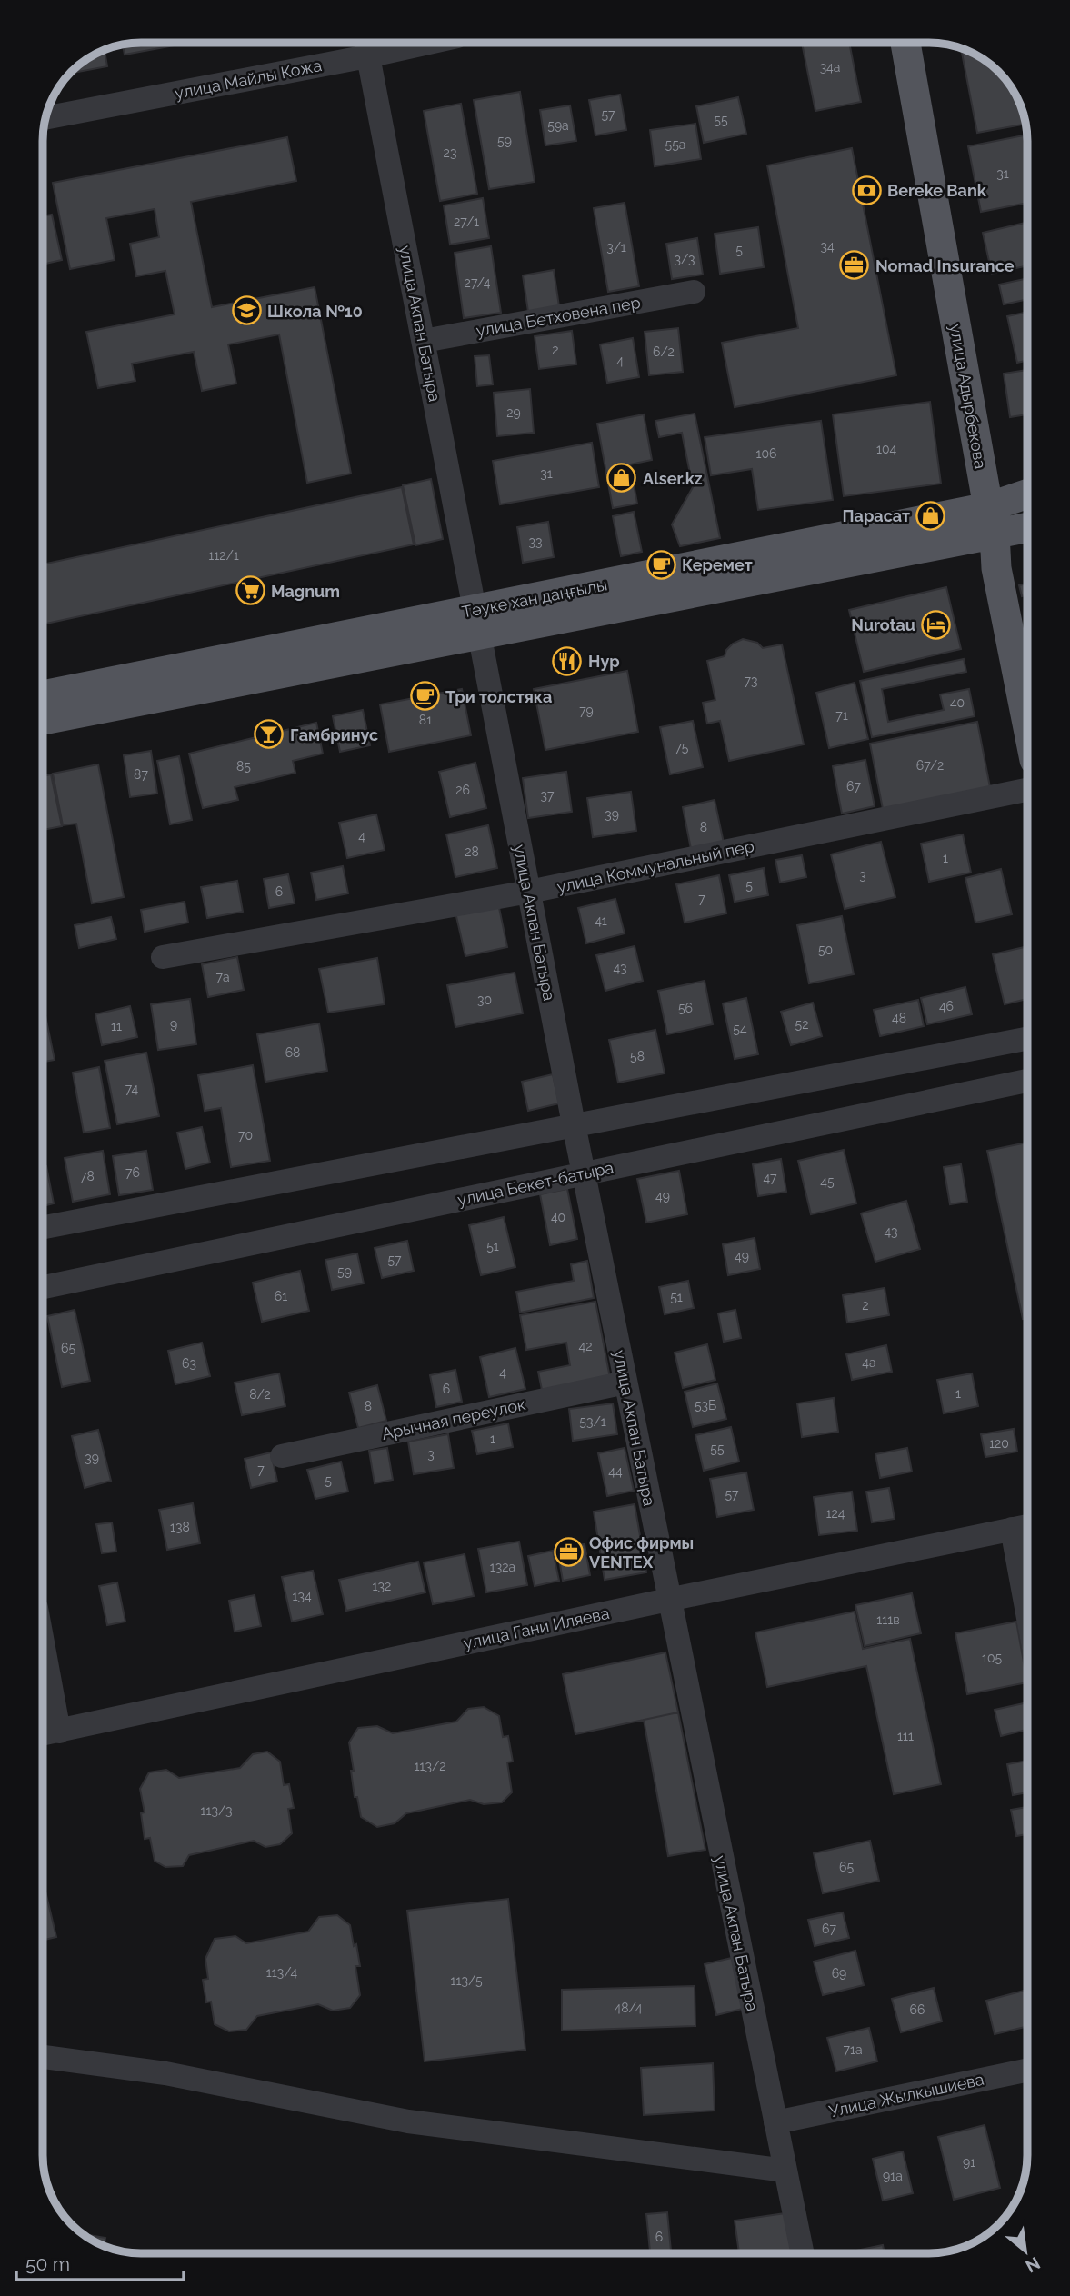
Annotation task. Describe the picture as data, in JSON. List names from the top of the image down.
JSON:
{
  "streets": {
    "main road": ["улица Адырбекова", "Тәуке хан даңғылы"],
    "street": [
      "улица Майлы Кожа",
      "улица Бетховена пер",
      "улица Акпан Батыра",
      "улица Коммунальный пер",
      "улица Бекет-батыра",
      "Арычная переулок",
      "улица Гани Иляева",
      "Улица Жылкышиева"
    ]
  },
  "crossings": [
    ["улица Майлы Кожа", "улица Акпан Батыра"],
    ["улица Бетховена пер", "улица Акпан Батыра"],
    ["улица Акпан Батыра", "Тәуке хан даңғылы"],
    ["улица Акпан Батыра", "улица Коммунальный пер"],
    ["улица Акпан Батыра", "улица Бекет-батыра"],
    ["улица Акпан Батыра", "Арычная переулок"],
    ["улица Акпан Батыра", "улица Гани Иляева"],
    ["улица Акпан Батыра", "Улица Жылкышиева"],
    ["улица Адырбекова", "Тәуке хан даңғылы"]
  ],
  "places": {
    "bank": ["Bereke Bank"],
    "office": ["Nomad Insurance", "Офис фирмы VENTEX"],
    "school or university": ["Школа №10"],
    "shop": ["Alser.kz", "Парасат"],
    "cafe": ["Керемет", "Три толстяка"],
    "supermarket": ["Magnum"],
    "hotel": ["Nurotau"],
    "restaurant": ["Нур"],
    "bar": ["Гамбринус"]
  },
  "house_numbers": [
    "34а",
    "57",
    "55",
    "59а",
    "59",
    "55а",
    "23",
    "31",
    "27/1",
    "34",
    "3/1",
    "5",
    "3/3",
    "27/4",
    "2",
    "6/2",
    "4",
    "29",
    "104",
    "106",
    "31",
    "33",
    "112/1",
    "73",
    "40",
    "79",
    "71",
    "81",
    "75",
    "67/2",
    "85",
    "87",
    "67",
    "26",
    "37",
    "39",
    "8",
    "4",
    "28",
    "1",
    "3",
    "5",
    "6",
    "7",
    "41",
    "50",
    "43",
    "7а",
    "30",
    "46",
    "56",
    "48",
    "9",
    "52",
    "11",
    "54",
    "68",
    "58",
    "74",
    "70",
    "76",
    "78",
    "47",
    "45",
    "49",
    "40",
    "43",
    "51",
    "49",
    "57",
    "59",
    "61",
    "51",
    "2",
    "42",
    "65",
    "4а",
    "63",
    "4",
    "6",
    "1",
    "8/2",
    "53Б",
    "8",
    "53/1",
    "1",
    "120",
    "55",
    "3",
    "39",
    "7",
    "44",
    "5",
    "57",
    "124",
    "138",
    "132а",
    "132",
    "134",
    "111в",
    "105",
    "111",
    "113/2",
    "113/3",
    "65",
    "67",
    "113/4",
    "69",
    "113/5",
    "48/4",
    "66",
    "71а",
    "91",
    "91а",
    "6"
  ],
  "scale_bar": "50 m",
  "north": "bottom right"
}
